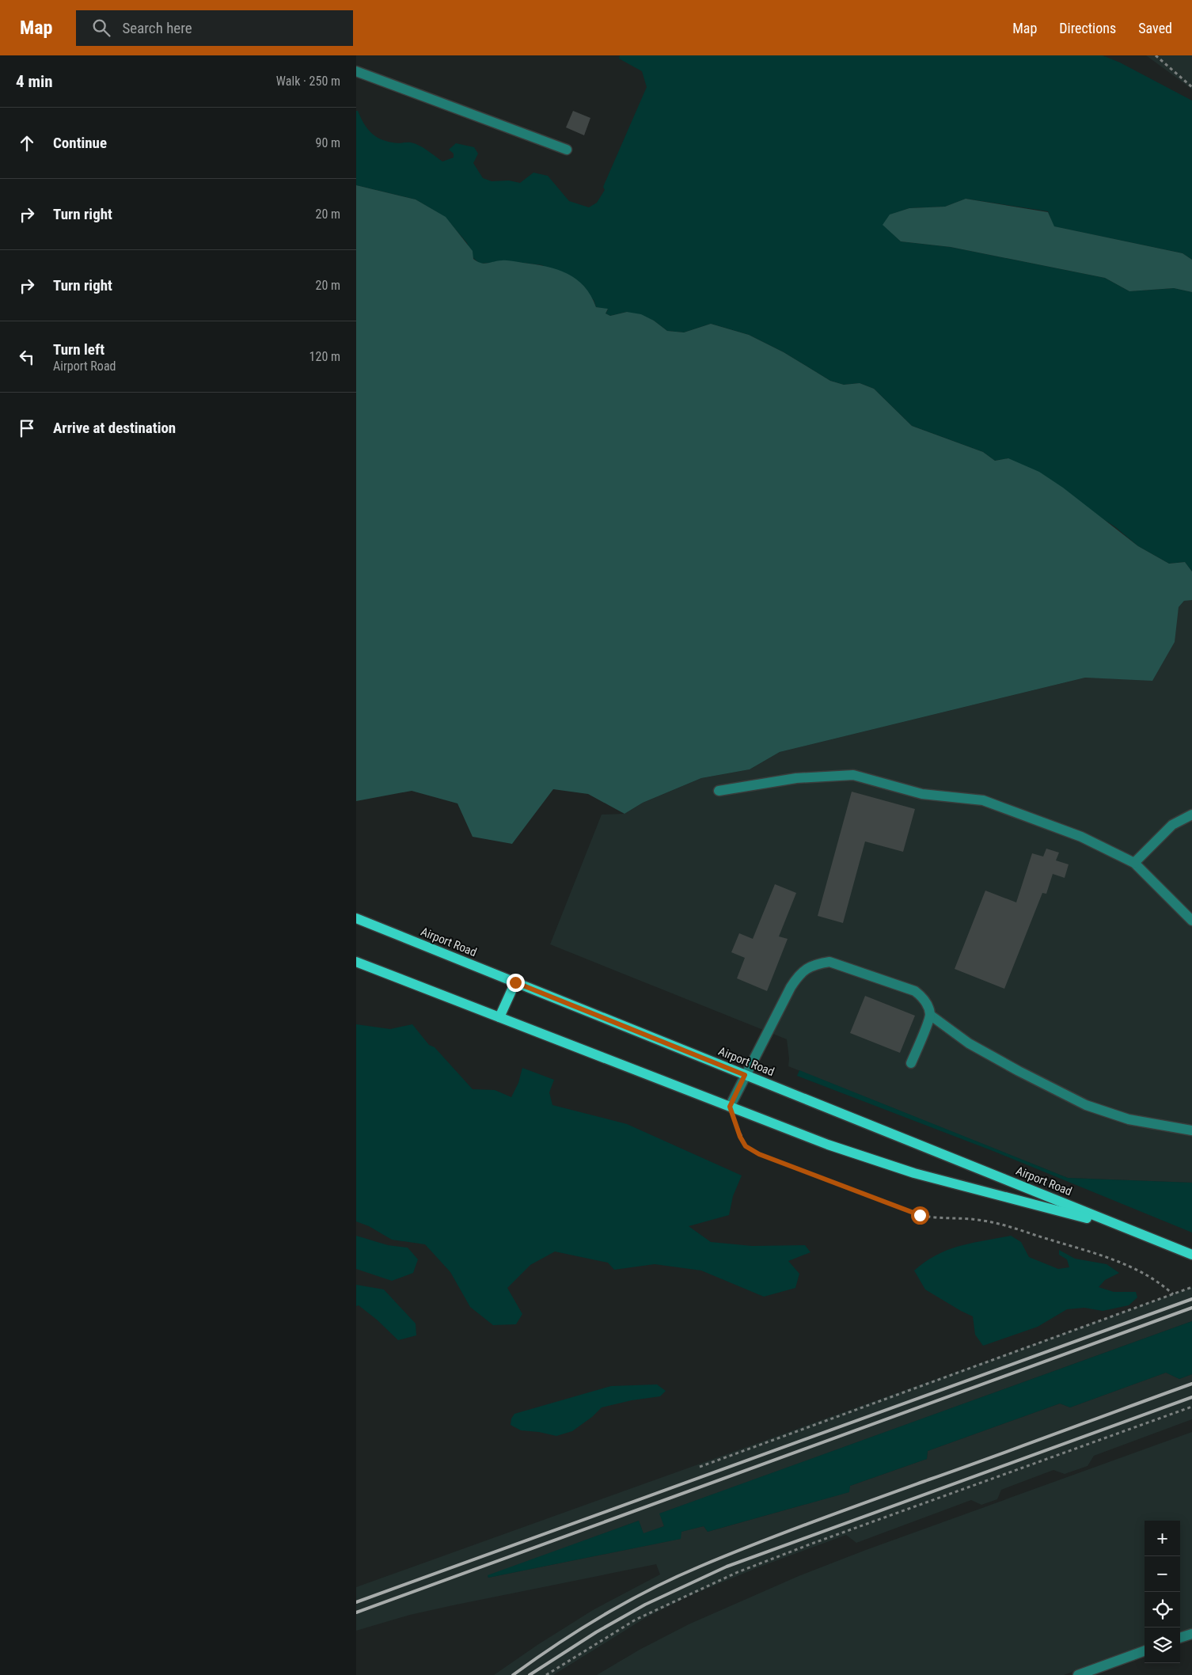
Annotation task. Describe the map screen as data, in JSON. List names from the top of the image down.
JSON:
{
  "streets": {
    "main road": ["Airport Road"]
  },
  "page": {
    "header": "Map",
    "search": "Search here",
    "nav": ["Map", "Directions", "Saved"],
    "heading": ["4 min", "Walk · 250 m"],
    "list": [
      ["Continue", "90 m"],
      ["Turn right", "20 m"],
      ["Turn right", "20 m"],
      ["Turn left", "Airport Road", "120 m"],
      "Arrive at destination"
    ],
    "map_buttons": ["+", "−"]
  }
}
